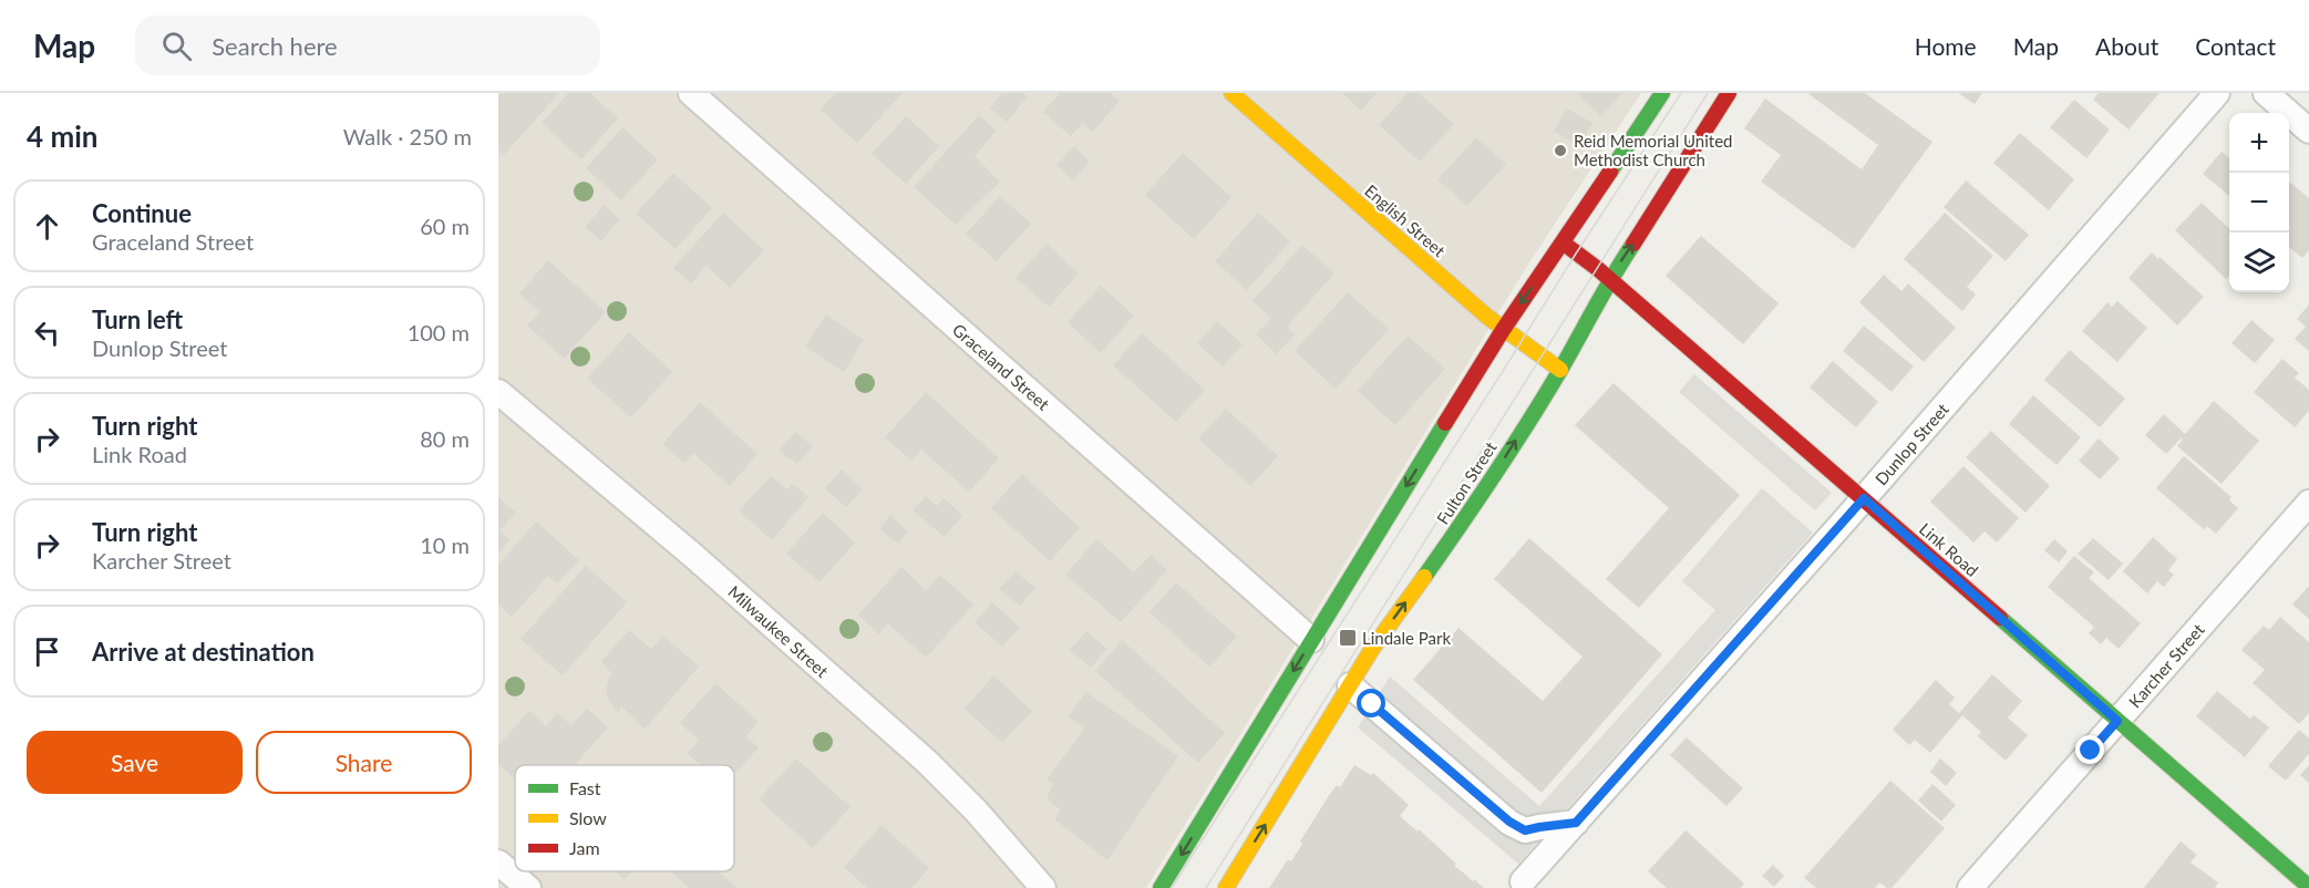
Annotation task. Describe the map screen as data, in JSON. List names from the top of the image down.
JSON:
{
  "streets": {
    "main road": ["English Street", "Fulton Street", "Link Road"],
    "street": [
      "Graceland Street",
      "Dunlop Street",
      "Milwaukee Street",
      "Karcher Street"
    ]
  },
  "crossings": [
    ["English Street", "Fulton Street"],
    ["Dunlop Street", "Link Road"],
    ["Fulton Street", "Link Road"],
    ["Link Road", "Karcher Street"]
  ],
  "places": {
    "other": ["Reid Memorial United Methodist Church"],
    "transit": ["Lindale Park"]
  },
  "legend": ["Fast", "Slow", "Jam"],
  "page": {
    "header": "Map",
    "search": "Search here",
    "nav": [
      "Home",
      "Map",
      "About",
      "Contact"
    ],
    "heading": ["4 min", "Walk · 250 m"],
    "map_buttons": ["+", "−"],
    "list": [
      ["Continue", "Graceland Street", "60 m"],
      ["Turn left", "Dunlop Street", "100 m"],
      ["Turn right", "Link Road", "80 m"],
      ["Turn right", "Karcher Street", "10 m"],
      "Arrive at destination"
    ],
    "buttons": ["Save", "Share"]
  }
}
